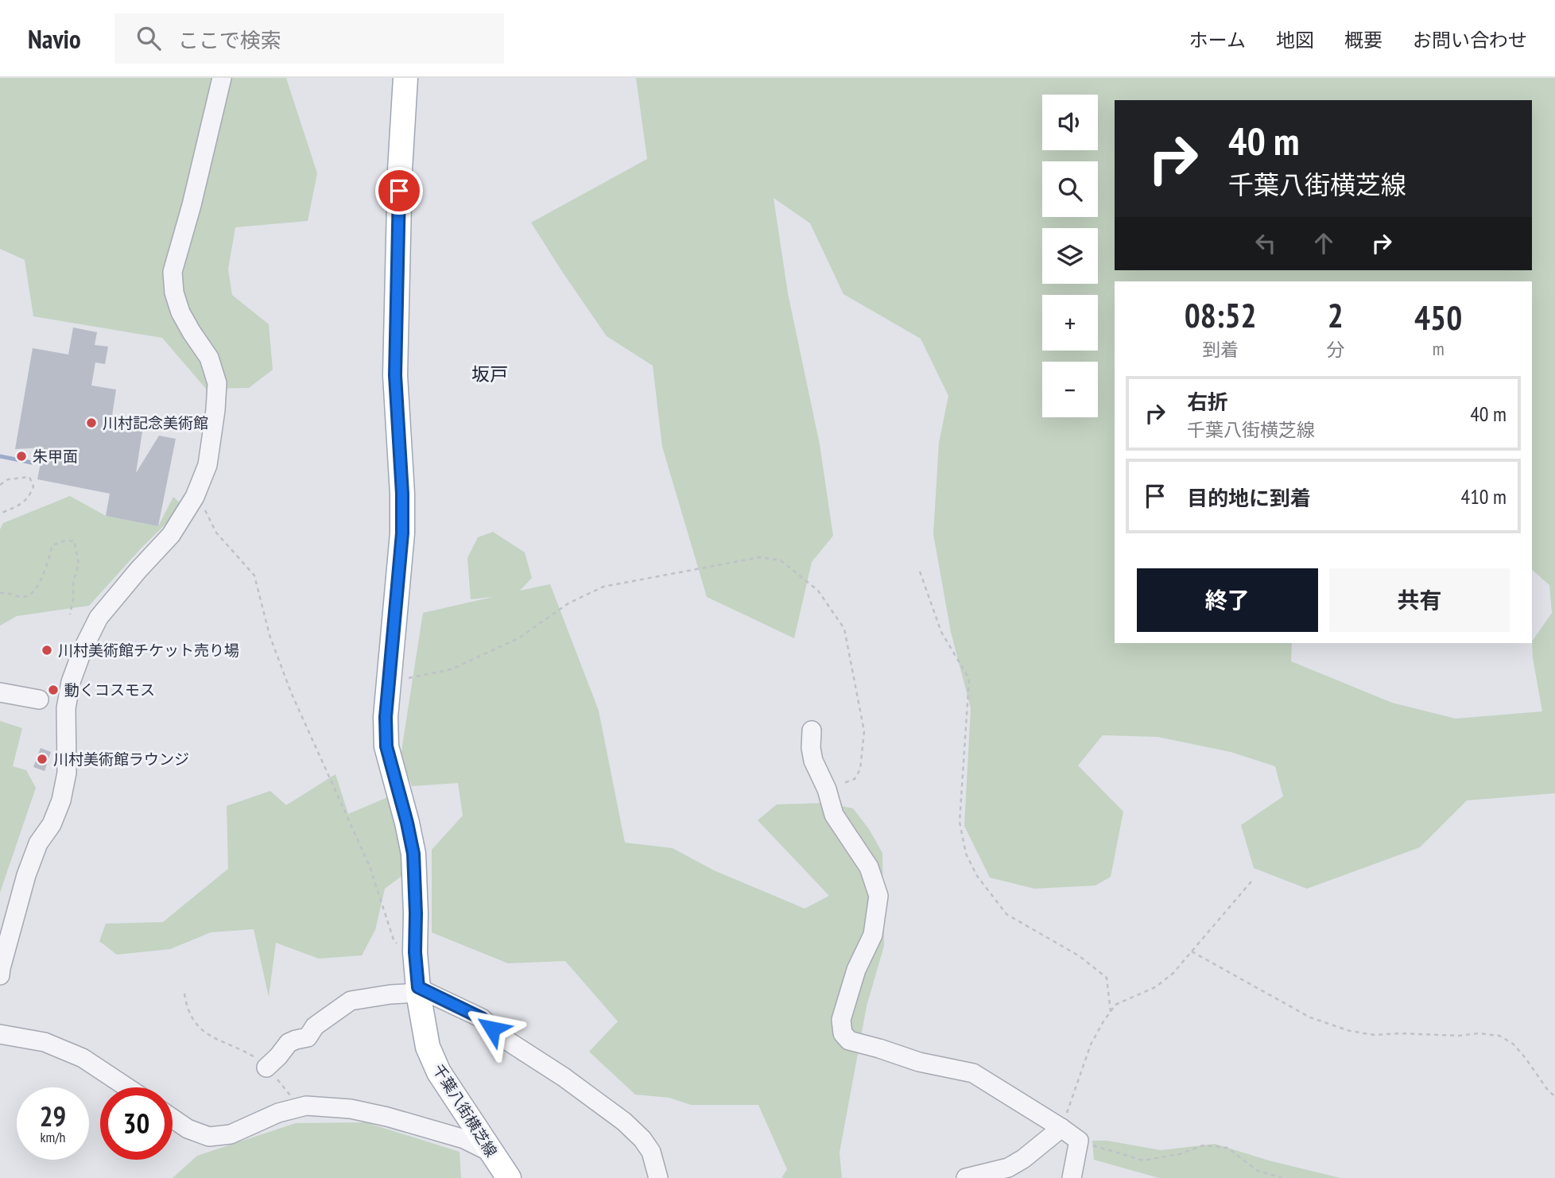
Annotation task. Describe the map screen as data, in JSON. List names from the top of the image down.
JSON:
{
  "streets": {
    "main road": ["千葉八街横芝線"]
  },
  "districts": ["坂戸"],
  "places": [
    "川村記念美術館",
    "朱甲面",
    "川村美術館チケット売り場",
    "動くコスモス",
    "川村美術館ラウンジ"
  ],
  "page": {
    "header": "Navio",
    "search": "ここで検索",
    "nav": [
      "ホーム",
      "地図",
      "概要",
      "お問い合わせ"
    ],
    "map_buttons": ["+", "−"],
    "turn": ["40 m", "千葉八街横芝線"],
    "eta": [
      "08:52",
      "到着",
      "2",
      "分",
      "450",
      "m"
    ],
    "list": [
      {
        "name": "右折",
        "note": "千葉八街横芝線",
        "value": "40 m"
      },
      {
        "name": "目的地に到着",
        "value": "410 m"
      }
    ],
    "buttons": ["終了", "共有"],
    "speed": "29 km/h",
    "limit": "30"
  }
}
